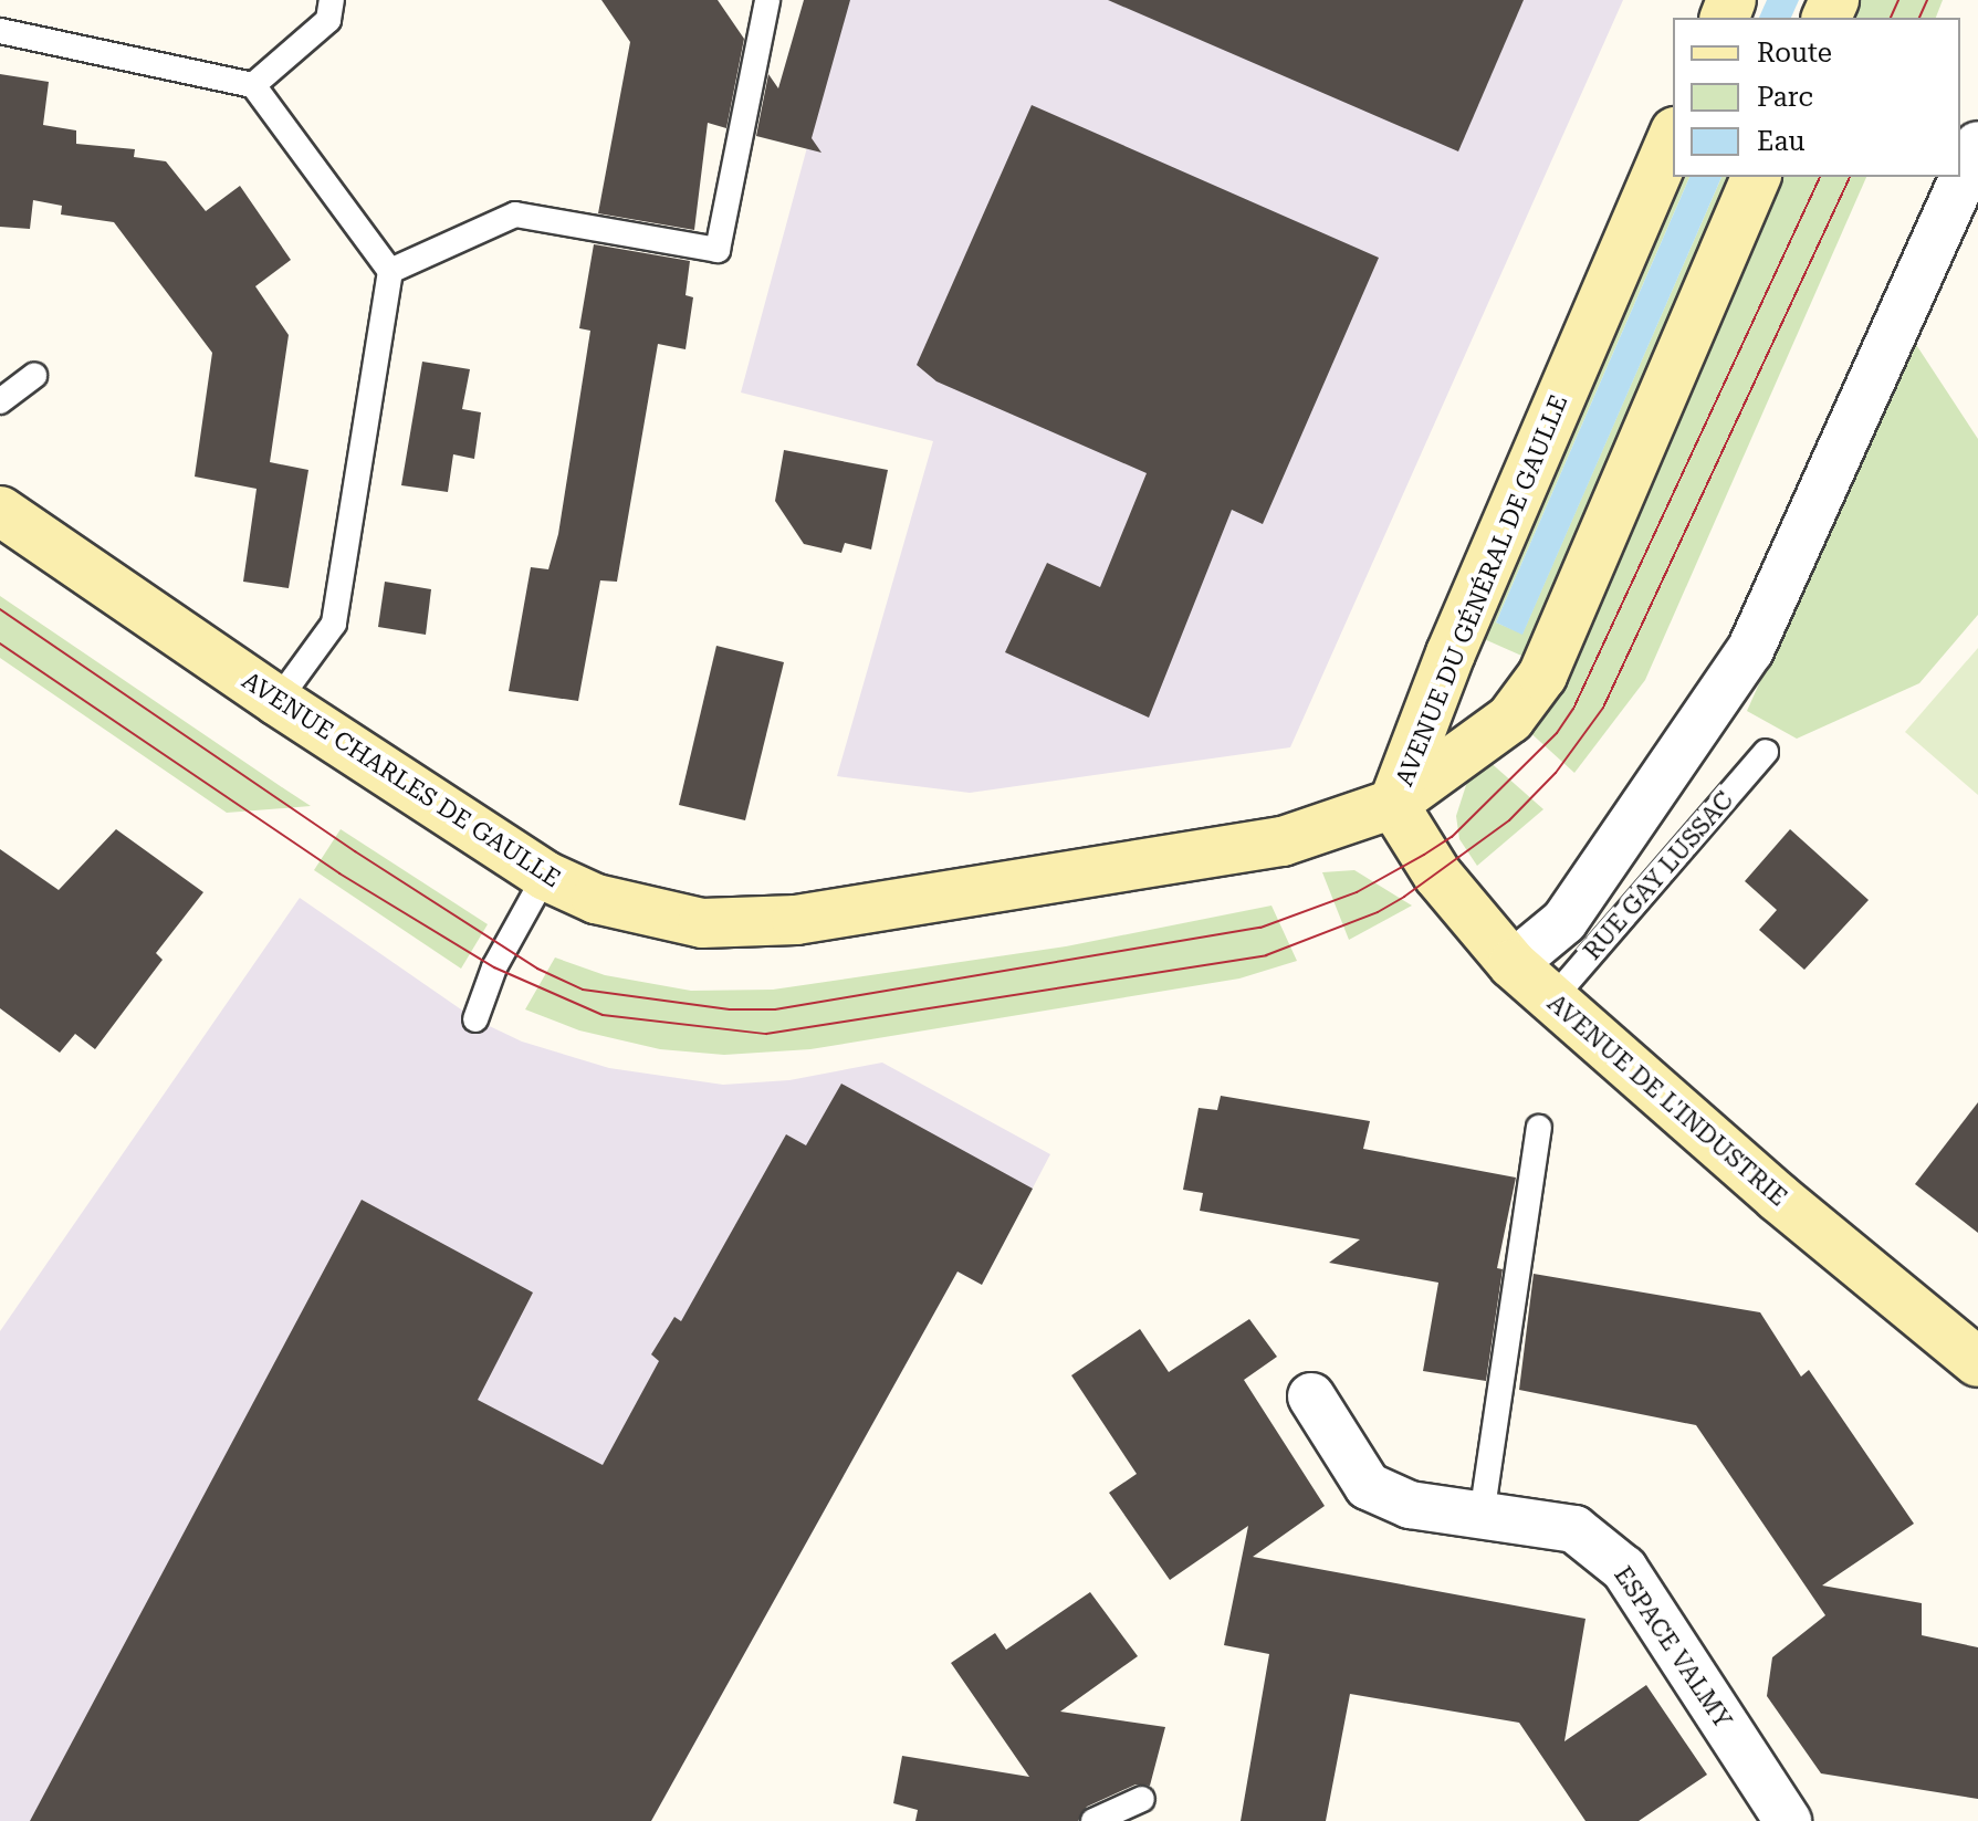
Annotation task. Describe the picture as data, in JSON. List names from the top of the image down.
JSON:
{
  "streets": {
    "main road": ["AVENUE DU GÉNÉRAL DE GAULLE", "AVENUE CHARLES DE GAULLE", "AVENUE DE L'INDUSTRIE"],
    "street": ["ESPACE VALMY"],
    "lane": ["RUE GAY LUSSAC"]
  },
  "crossings": [
    ["AVENUE DU GÉNÉRAL DE GAULLE", "AVENUE CHARLES DE GAULLE"],
    ["AVENUE DU GÉNÉRAL DE GAULLE", "AVENUE DE L'INDUSTRIE"],
    ["AVENUE CHARLES DE GAULLE", "AVENUE DE L'INDUSTRIE"],
    ["RUE GAY LUSSAC", "AVENUE DE L'INDUSTRIE"]
  ],
  "legend": ["Route", "Parc", "Eau"]
}
